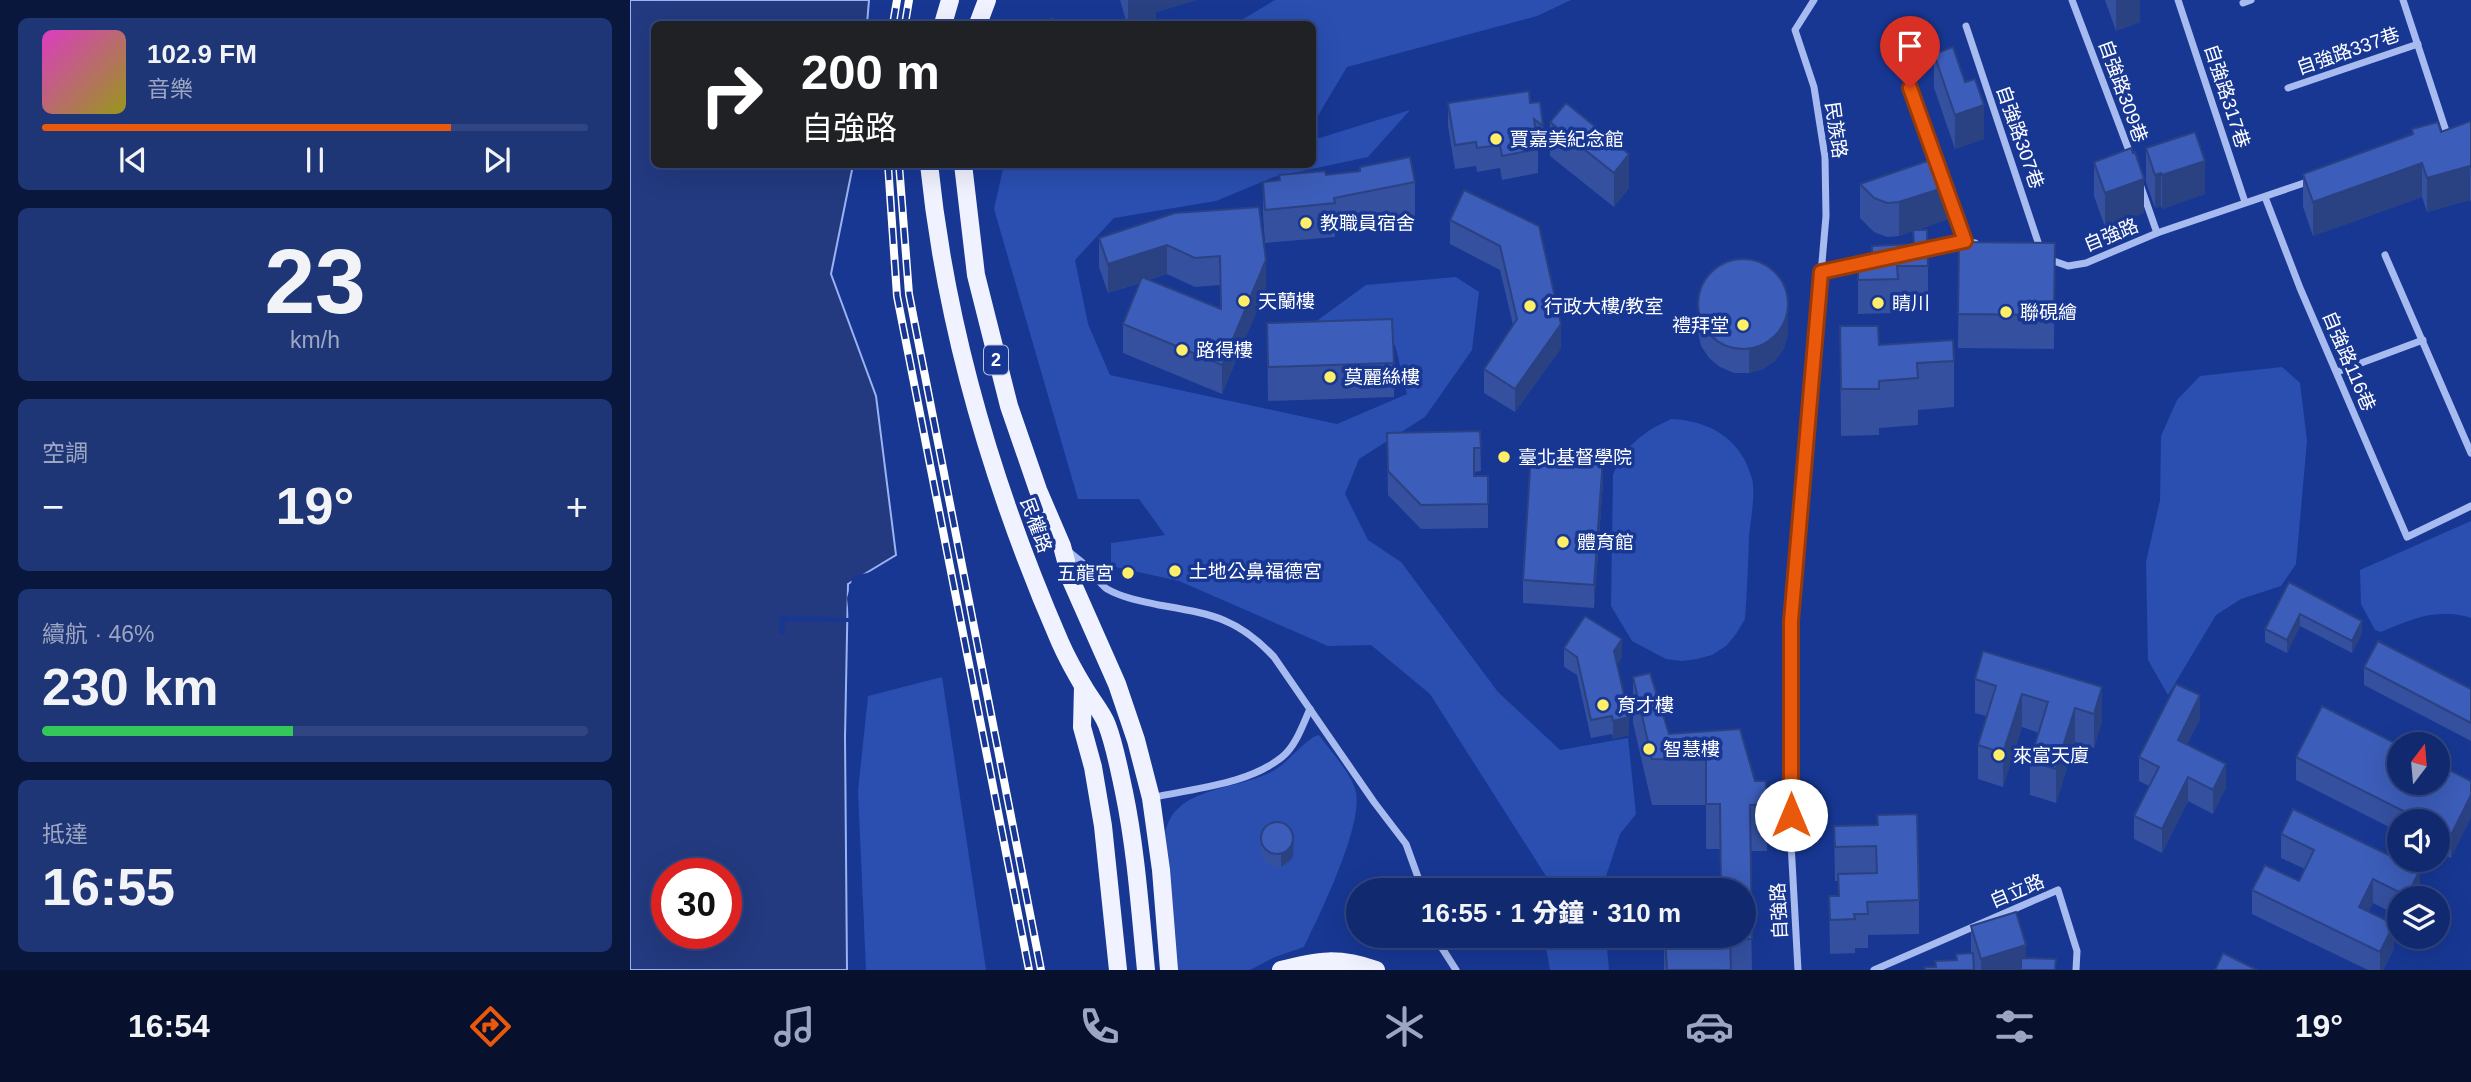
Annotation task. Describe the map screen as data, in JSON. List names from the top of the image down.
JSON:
{
  "streets": {
    "main road": ["2", "民權路"],
    "street": [
      "自強路337巷",
      "自強路309巷",
      "自強路317巷",
      "民族路",
      "自強路307巷",
      "自強路",
      "自強路116巷",
      "自立路"
    ]
  },
  "crossings": [
    ["自強路317巷", "自強路"],
    ["民族路", "自強路"],
    ["自強路307巷", "自強路"],
    ["自強路", "自強路116巷"]
  ],
  "places": [
    "賈嘉美紀念館",
    "教職員宿舍",
    "天蘭樓",
    "睛川",
    "行政大樓/教室",
    "聯硯繪",
    "禮拜堂",
    "路得樓",
    "莫麗絲樓",
    "臺北基督學院",
    "體育館",
    "土地公鼻福德宮",
    "五龍宮",
    "育才樓",
    "智慧樓",
    "來富天廈"
  ],
  "north": "top",
  "page": {
    "turn": ["200 m", "自強路"],
    "song": ["102.9 FM", "音樂"],
    "tile": [
      ["23", "km/h"],
      "空調",
      ["續航 · 46%", "230 km"],
      ["抵達", "16:55"]
    ],
    "heat": ["−", "19°", "+"],
    "limit": "30",
    "trip": "16:55 · 1 分鐘 · 310 m",
    "tabs": ["16:54", "19°"]
  }
}
